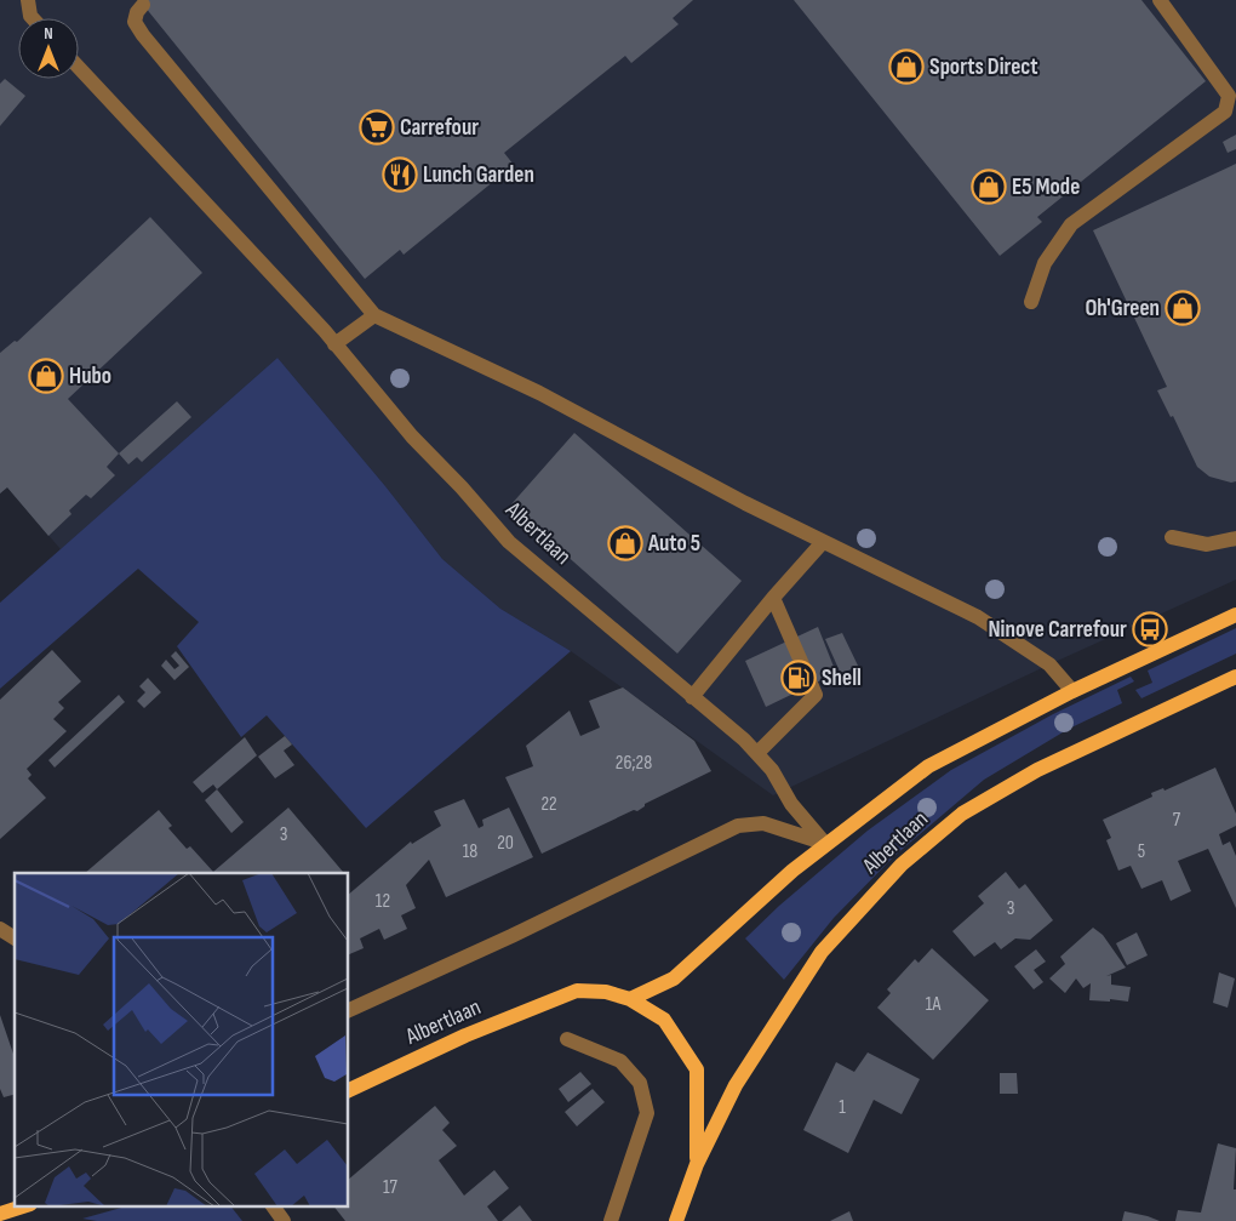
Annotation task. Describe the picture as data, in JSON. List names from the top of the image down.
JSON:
{
  "streets": {
    "main road": ["Albertlaan"]
  },
  "places": {
    "shop": [
      "Sports Direct",
      "E5 Mode",
      "Oh'Green",
      "Hubo",
      "Auto 5"
    ],
    "supermarket": ["Carrefour"],
    "restaurant": ["Lunch Garden"],
    "bus stop": ["Ninove Carrefour"],
    "fuel station": ["Shell"]
  },
  "house_numbers": [
    "26;28",
    "22",
    "7",
    "3",
    "20",
    "18",
    "5",
    "12",
    "3",
    "1A",
    "1",
    "17"
  ],
  "north": "top"
}
